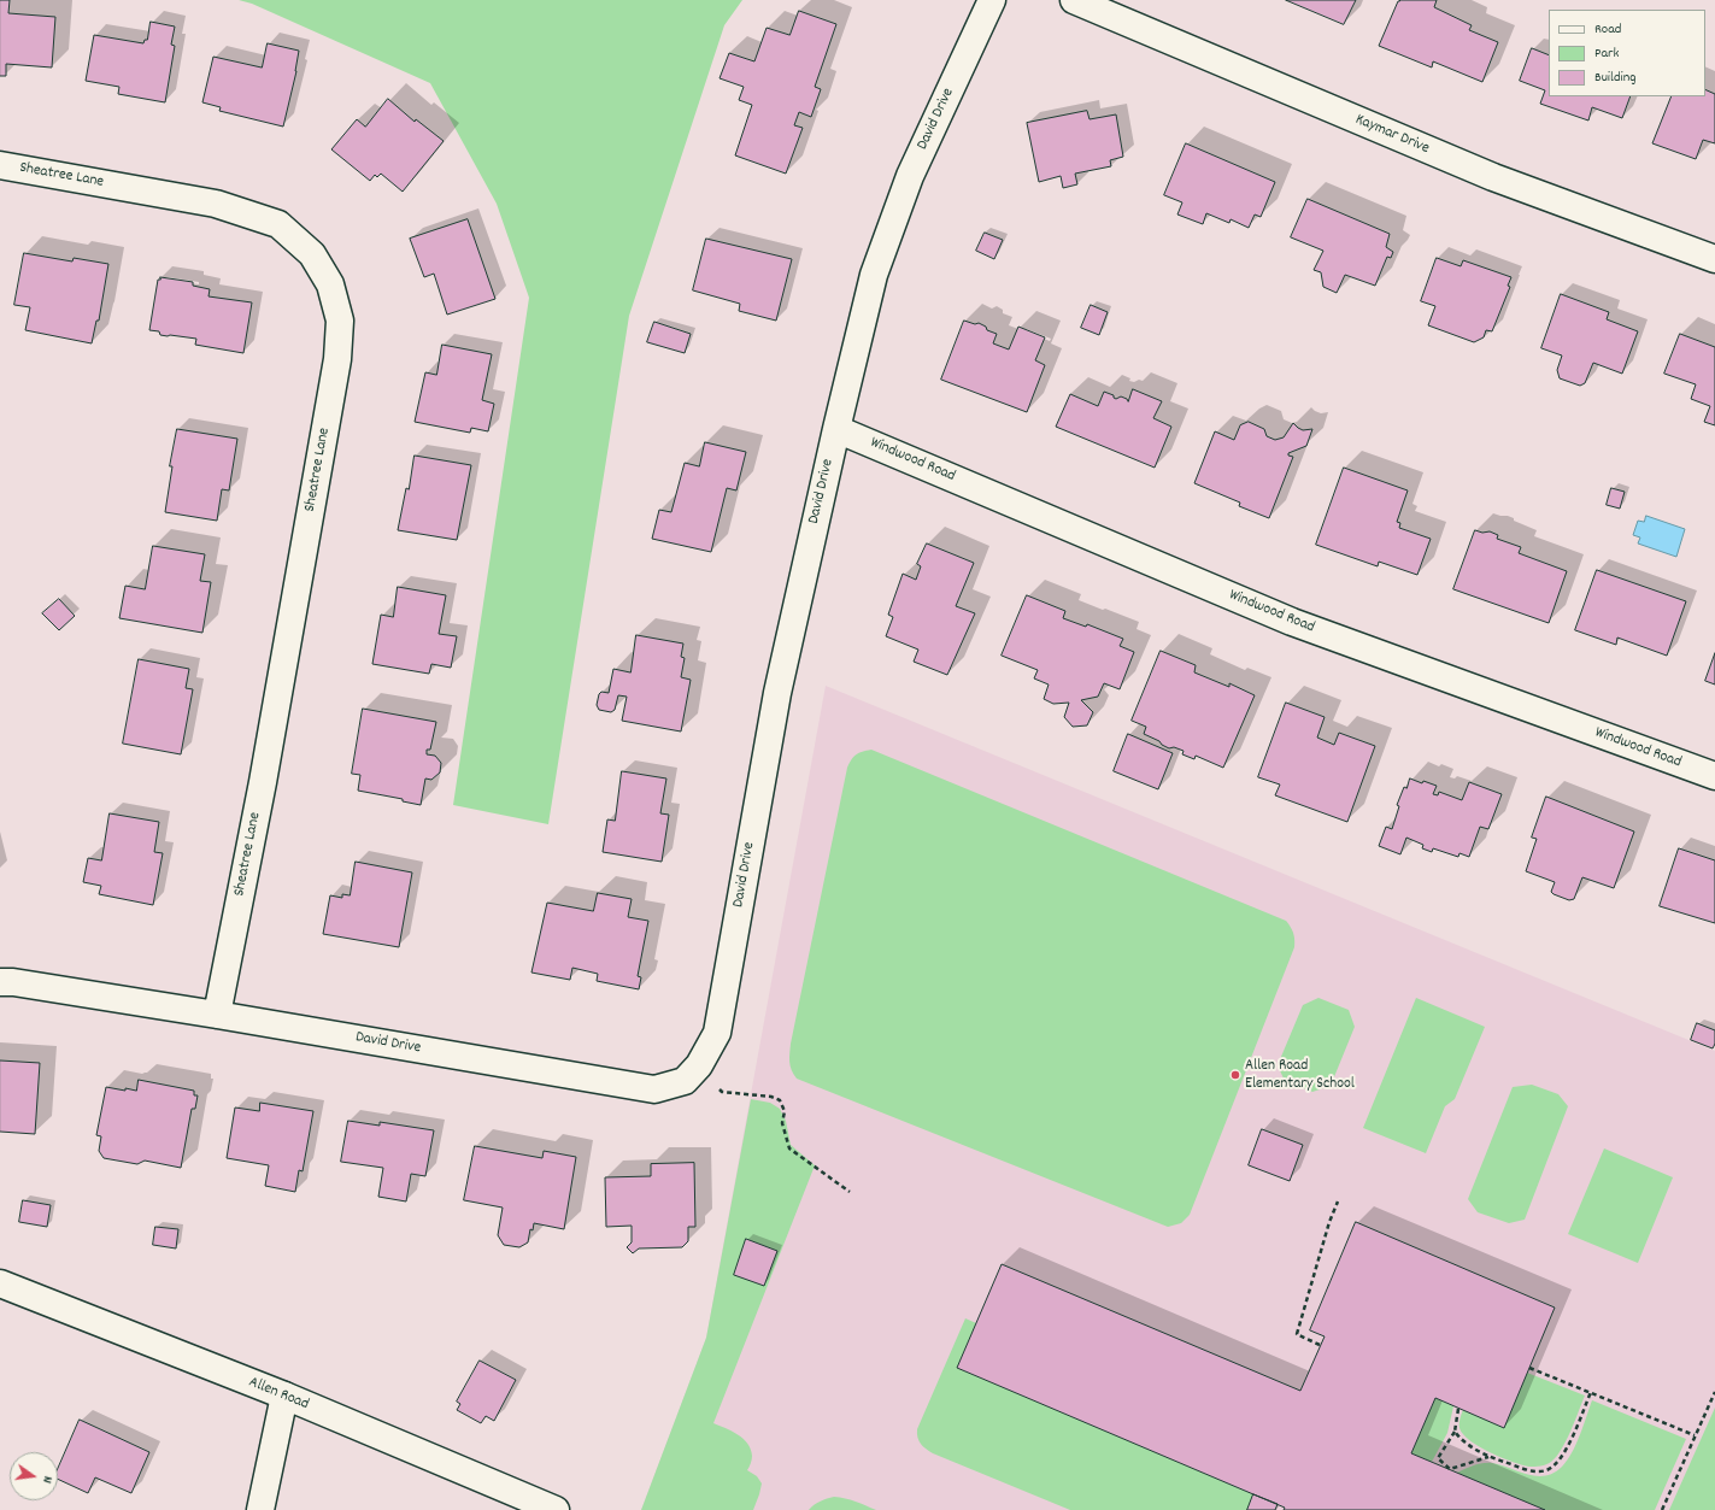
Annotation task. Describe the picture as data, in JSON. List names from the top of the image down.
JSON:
{
  "streets": {
    "street": [
      "David Drive",
      "Kaymar Drive",
      "Sheatree Lane",
      "Windwood Road",
      "Allen Road"
    ]
  },
  "crossings": [
    ["David Drive", "Sheatree Lane"],
    ["David Drive", "Windwood Road"]
  ],
  "places": ["Allen Road Elementary School"],
  "legend": ["Road", "Park", "Building"],
  "north": "right"
}
